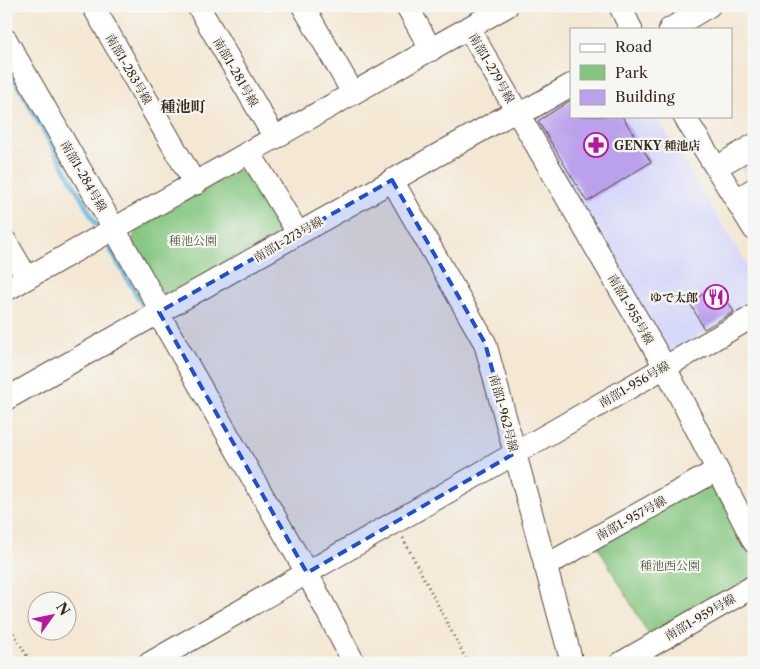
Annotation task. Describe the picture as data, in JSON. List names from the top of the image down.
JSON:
{
  "streets": {
    "street": [
      "南部1-279号線",
      "南部1-283号線",
      "南部1-281号線",
      "南部1-284号線",
      "南部1-273号線",
      "南部1-955号線",
      "南部1-956号線",
      "南部1-962号線",
      "南部1-957号線",
      "南部1-959号線"
    ]
  },
  "crossings": [
    ["南部1-279号線", "南部1-273号線"],
    ["南部1-279号線", "南部1-955号線"],
    ["南部1-284号線", "南部1-273号線"],
    ["南部1-284号線", "南部1-956号線"],
    ["南部1-273号線", "南部1-955号線"],
    ["南部1-273号線", "南部1-962号線"],
    ["南部1-955号線", "南部1-956号線"],
    ["南部1-955号線", "南部1-957号線"],
    ["南部1-956号線", "南部1-962号線"],
    ["南部1-962号線", "南部1-957号線"]
  ],
  "districts": ["種池町"],
  "parks": ["種池公園", "種池西公園"],
  "places": {
    "pharmacy": ["GENKY 種池店"],
    "restaurant": ["ゆで太郎"]
  },
  "legend": ["Road", "Park", "Building"],
  "north": "top right"
}
